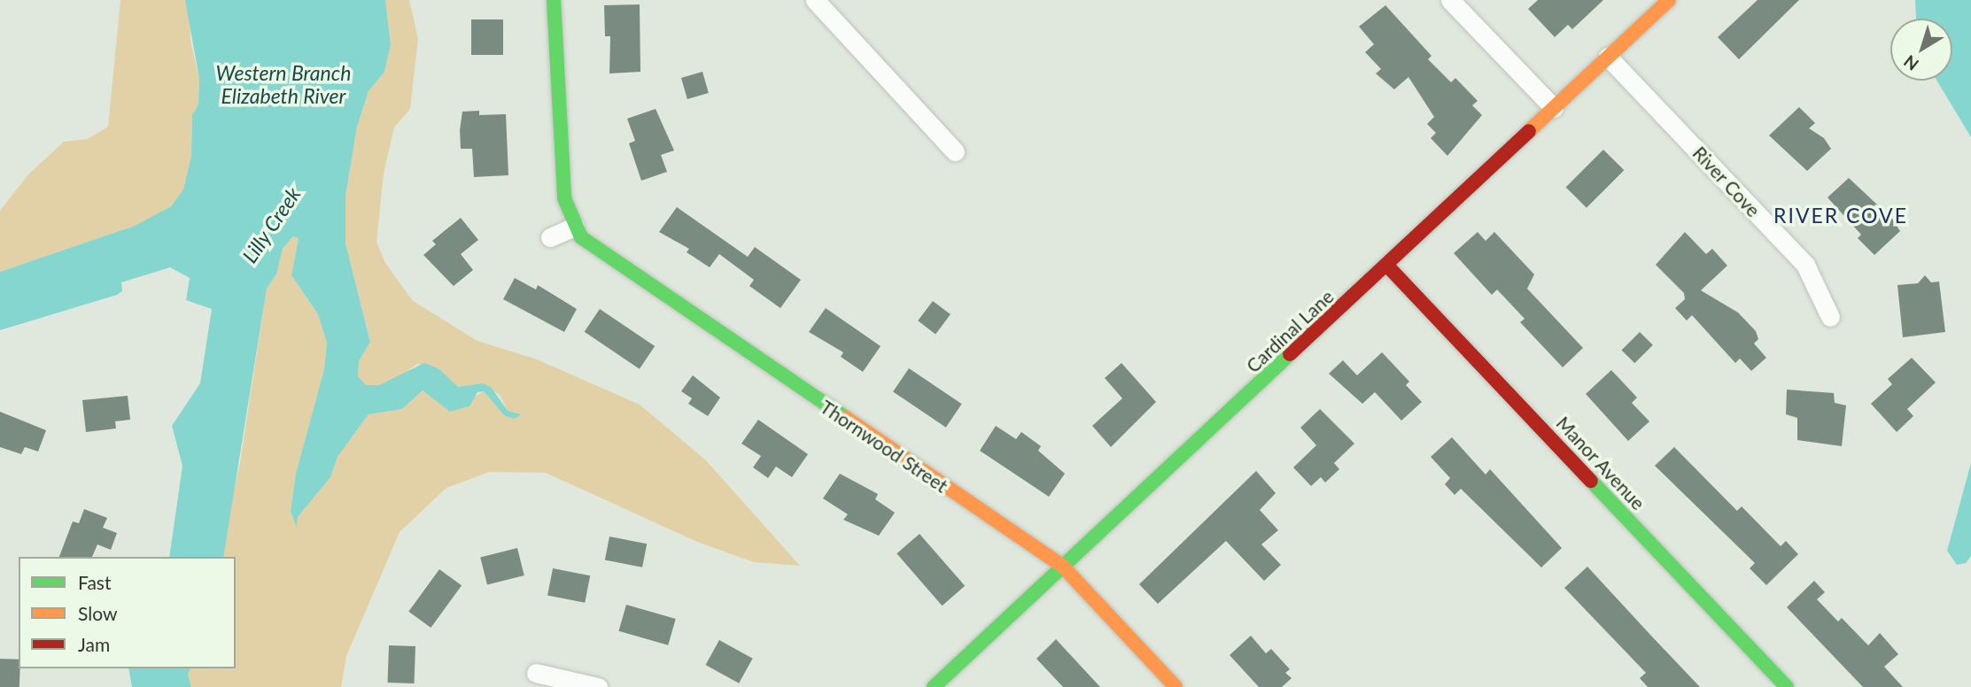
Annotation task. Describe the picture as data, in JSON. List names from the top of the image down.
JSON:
{
  "streets": {
    "street": [
      "River Cove",
      "Cardinal Lane",
      "Thornwood Street",
      "Manor Avenue"
    ]
  },
  "crossings": [
    ["River Cove", "Cardinal Lane"],
    ["Cardinal Lane", "Thornwood Street"],
    ["Cardinal Lane", "Manor Avenue"]
  ],
  "districts": ["RIVER COVE"],
  "water": ["Western Branch Elizabeth River", "Lilly Creek"],
  "legend": ["Fast", "Slow", "Jam"],
  "north": "bottom left"
}
